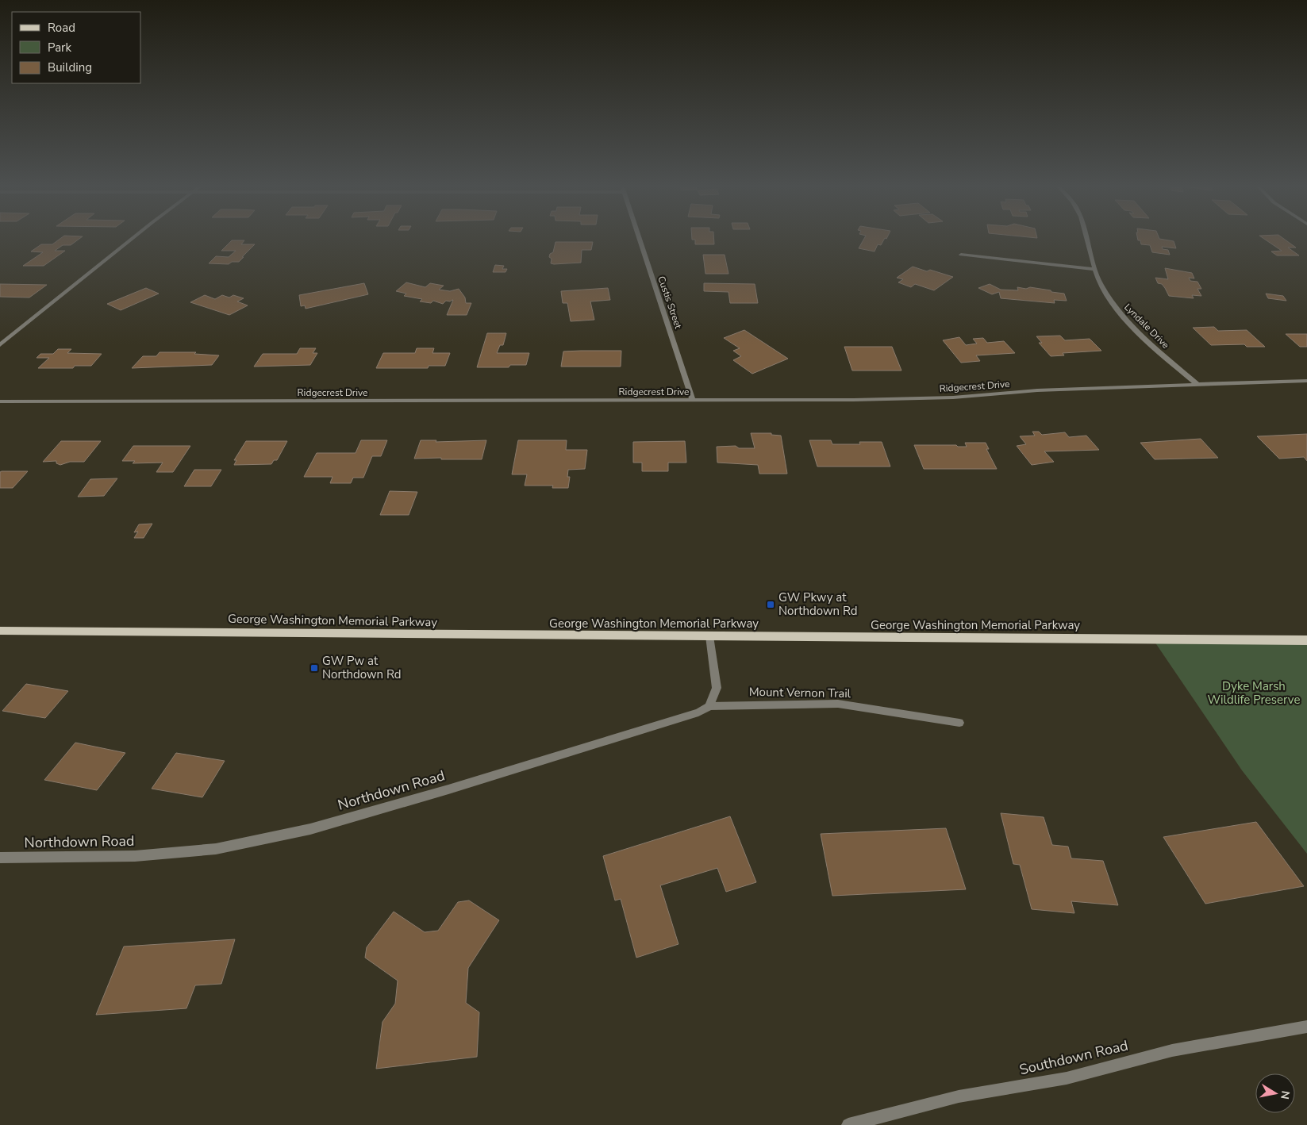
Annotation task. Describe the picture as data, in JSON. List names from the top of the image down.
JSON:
{
  "streets": {
    "main road": ["George Washington Memorial Parkway"],
    "street": [
      "Custis Street",
      "Lyndale Drive",
      "Ridgecrest Drive",
      "Mount Vernon Trail",
      "Northdown Road",
      "Southdown Road"
    ]
  },
  "crossings": [
    ["Custis Street", "Ridgecrest Drive"],
    ["Lyndale Drive", "Ridgecrest Drive"],
    ["Mount Vernon Trail", "Northdown Road"]
  ],
  "parks": ["Dyke Marsh Wildlife Preserve"],
  "places": {
    "transit": ["GW Pkwy at Northdown Rd", "GW Pw at Northdown Rd"]
  },
  "legend": ["Road", "Park", "Building"],
  "north": "right"
}
